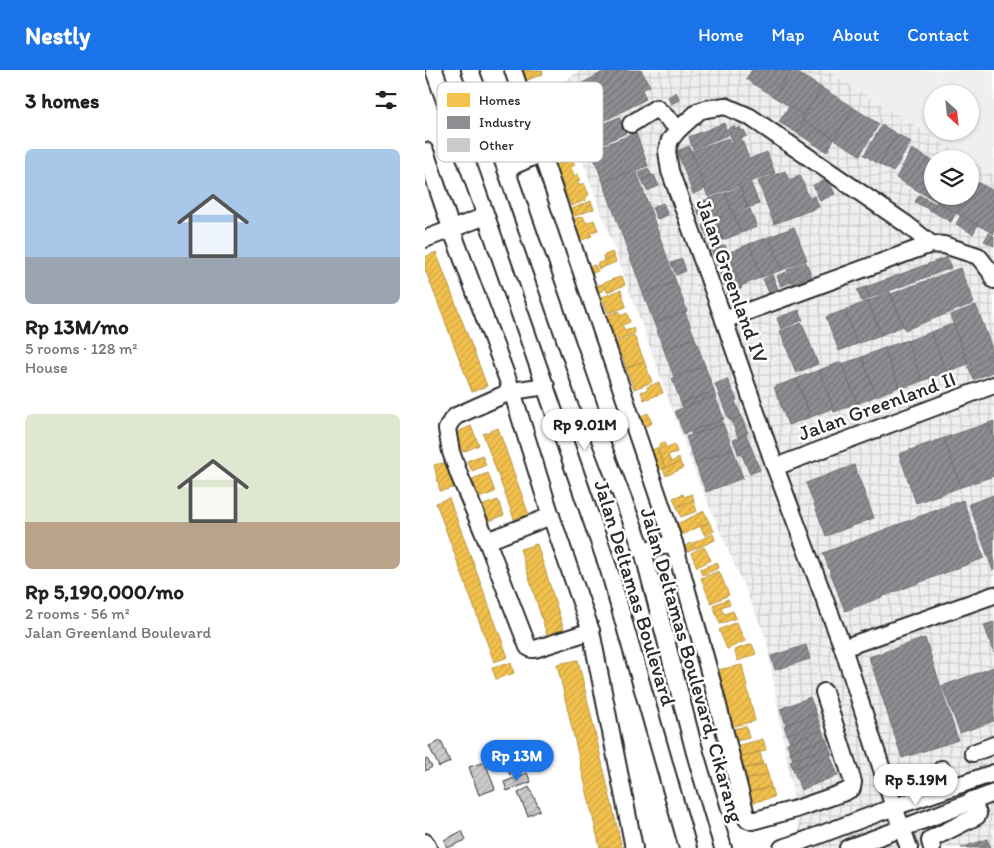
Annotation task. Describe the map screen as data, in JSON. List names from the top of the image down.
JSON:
{
  "streets": {
    "street": [
      "Jalan Greenland IV",
      "Jalan Greenland II",
      "Jalan Deltamas Boulevard",
      "Jalan Deltamas Boulevard, Cikarang"
    ]
  },
  "crossings": [
    ["Jalan Greenland IV", "Jalan Greenland II"]
  ],
  "legend": ["Homes", "Industry", "Other"],
  "north": "bottom right",
  "page": {
    "header": "Nestly",
    "nav": [
      "Home",
      "Map",
      "About",
      "Contact"
    ],
    "heading": "3 homes",
    "list": [
      {
        "name": "Rp 13M/mo",
        "note": "5 rooms · 128 m² · House"
      },
      {
        "name": "Rp 5,190,000/mo",
        "note": "2 rooms · 56 m² · Jalan Greenland Boulevard"
      }
    ],
    "price": ["Rp 9.01M", "Rp 13M", "Rp 5.19M"]
  }
}
